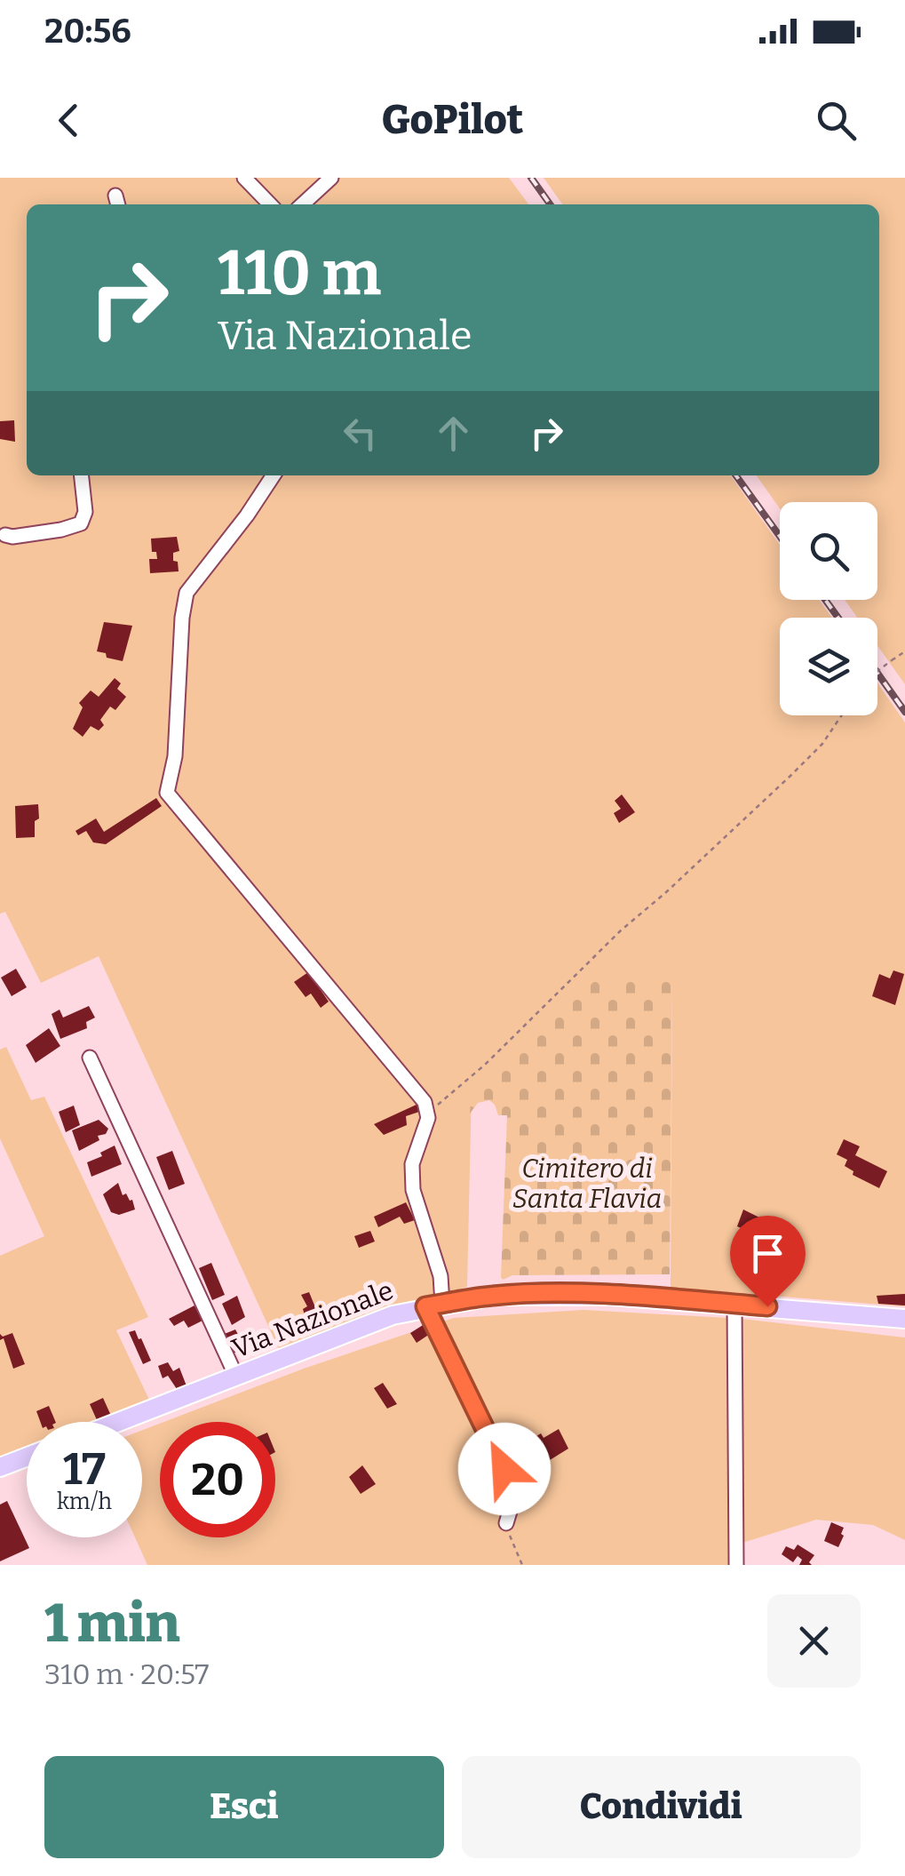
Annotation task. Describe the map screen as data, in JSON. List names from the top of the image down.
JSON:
{
  "streets": {
    "main road": ["Via Nazionale"]
  },
  "parks": ["Cimitero di Santa Flavia"],
  "page": {
    "status": "20:56",
    "header": "GoPilot",
    "turn": ["110 m", "Via Nazionale"],
    "speed": "17 km/h",
    "limit": "20",
    "heading": ["1 min", "310 m · 20:57"],
    "buttons": ["Esci", "Condividi"]
  }
}
